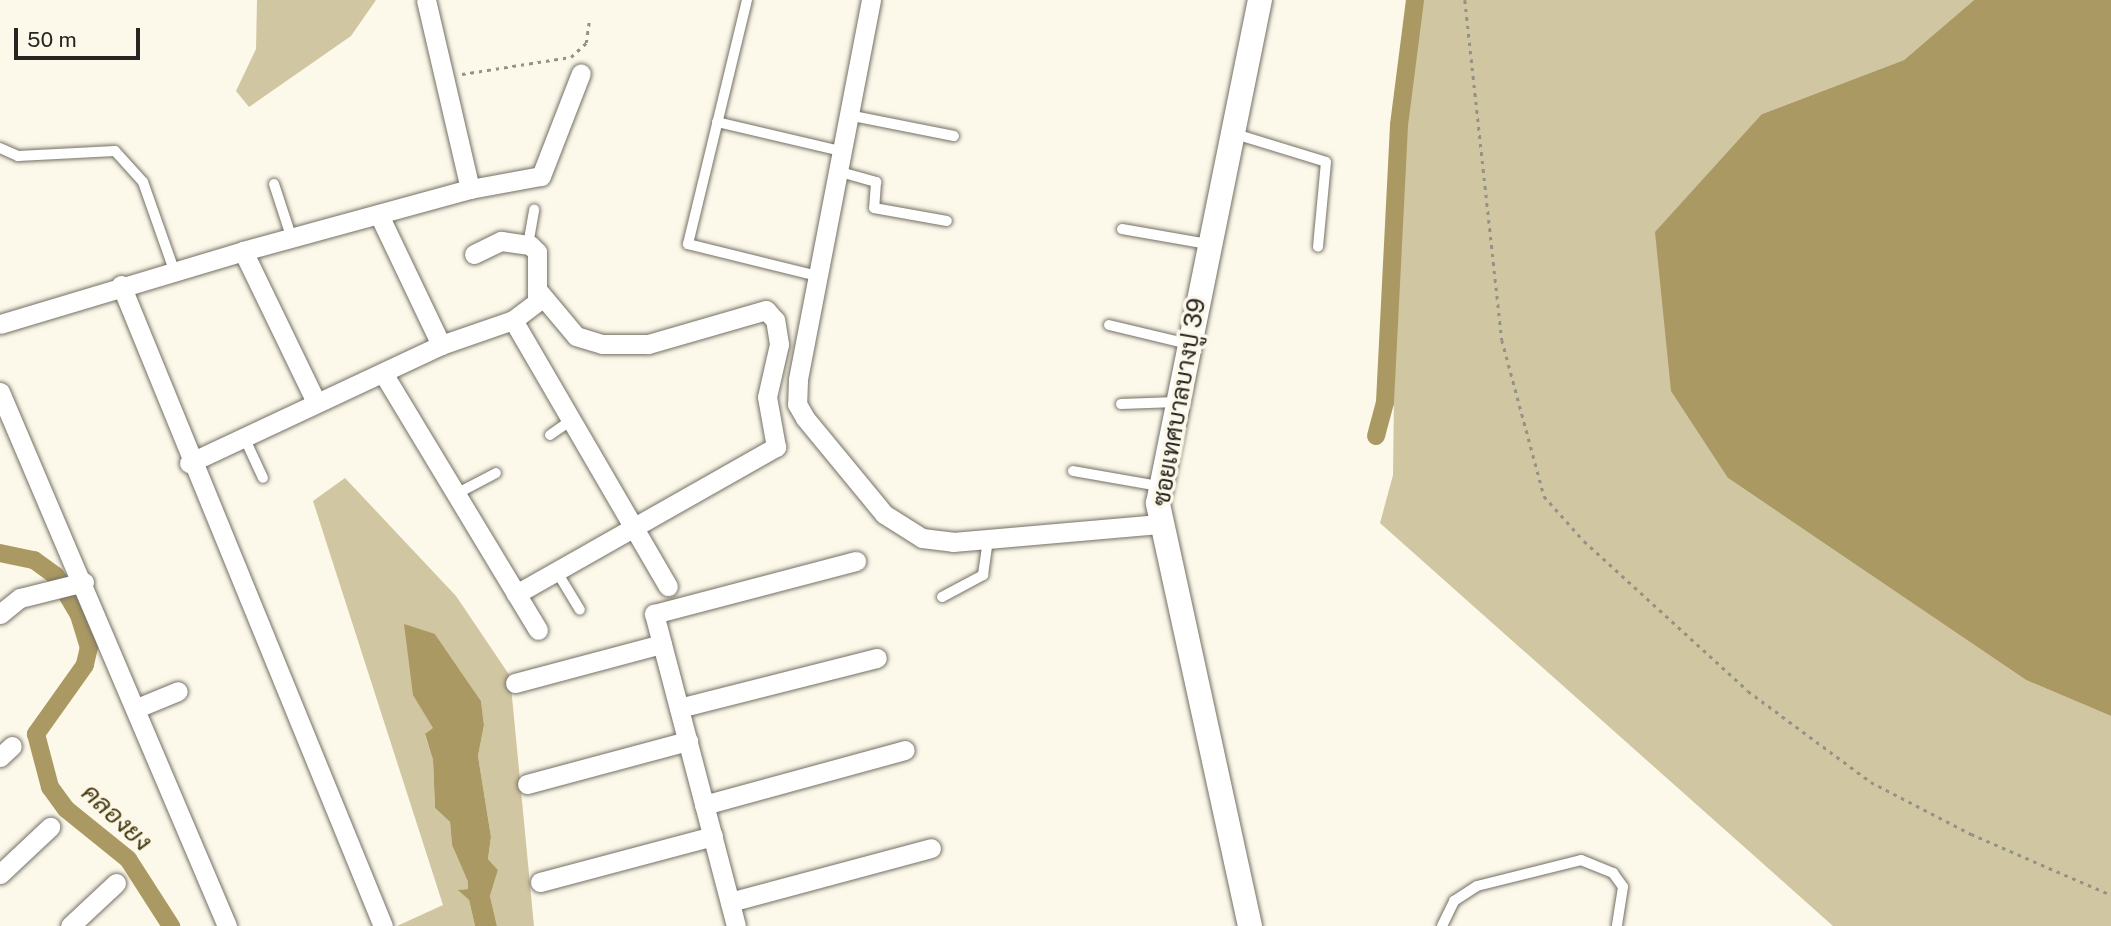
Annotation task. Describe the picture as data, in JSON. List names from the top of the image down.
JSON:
{
  "streets": {
    "street": ["ซอยเทศบาลบางปู 39"]
  },
  "water": ["คลองยง"],
  "scale_bar": "50 m"
}
